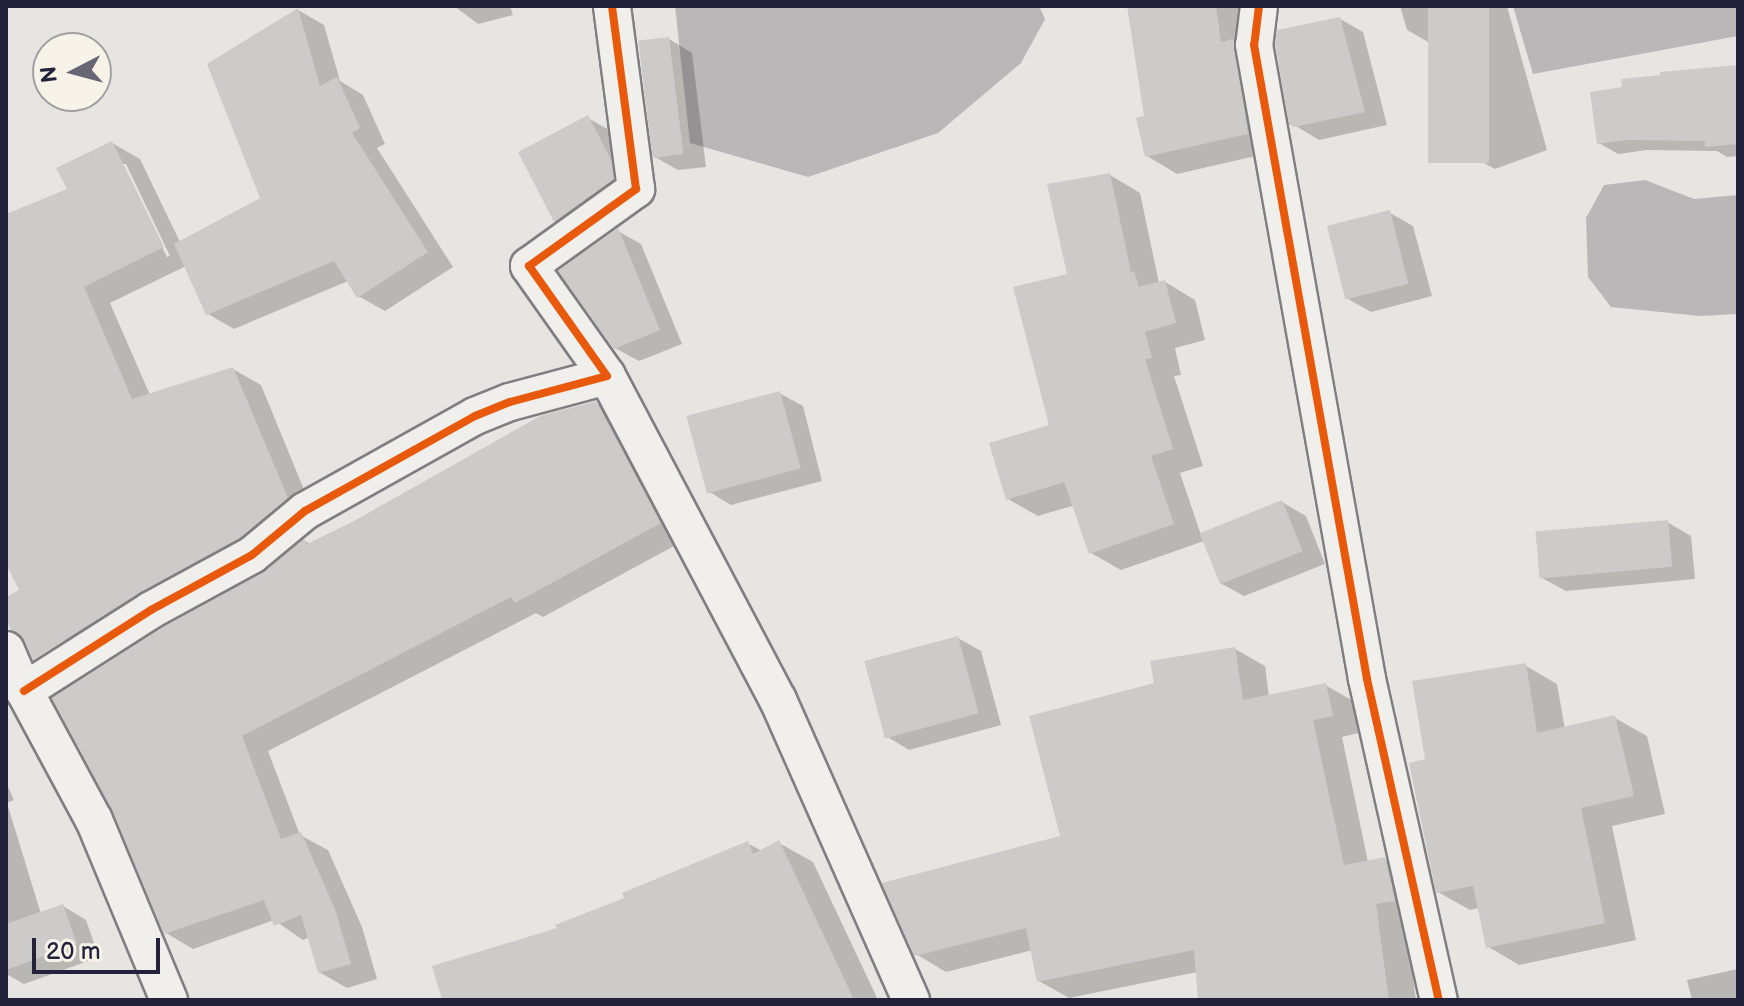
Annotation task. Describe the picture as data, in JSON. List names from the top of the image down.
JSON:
{
  "scale_bar": "20 m",
  "north": "left"
}
